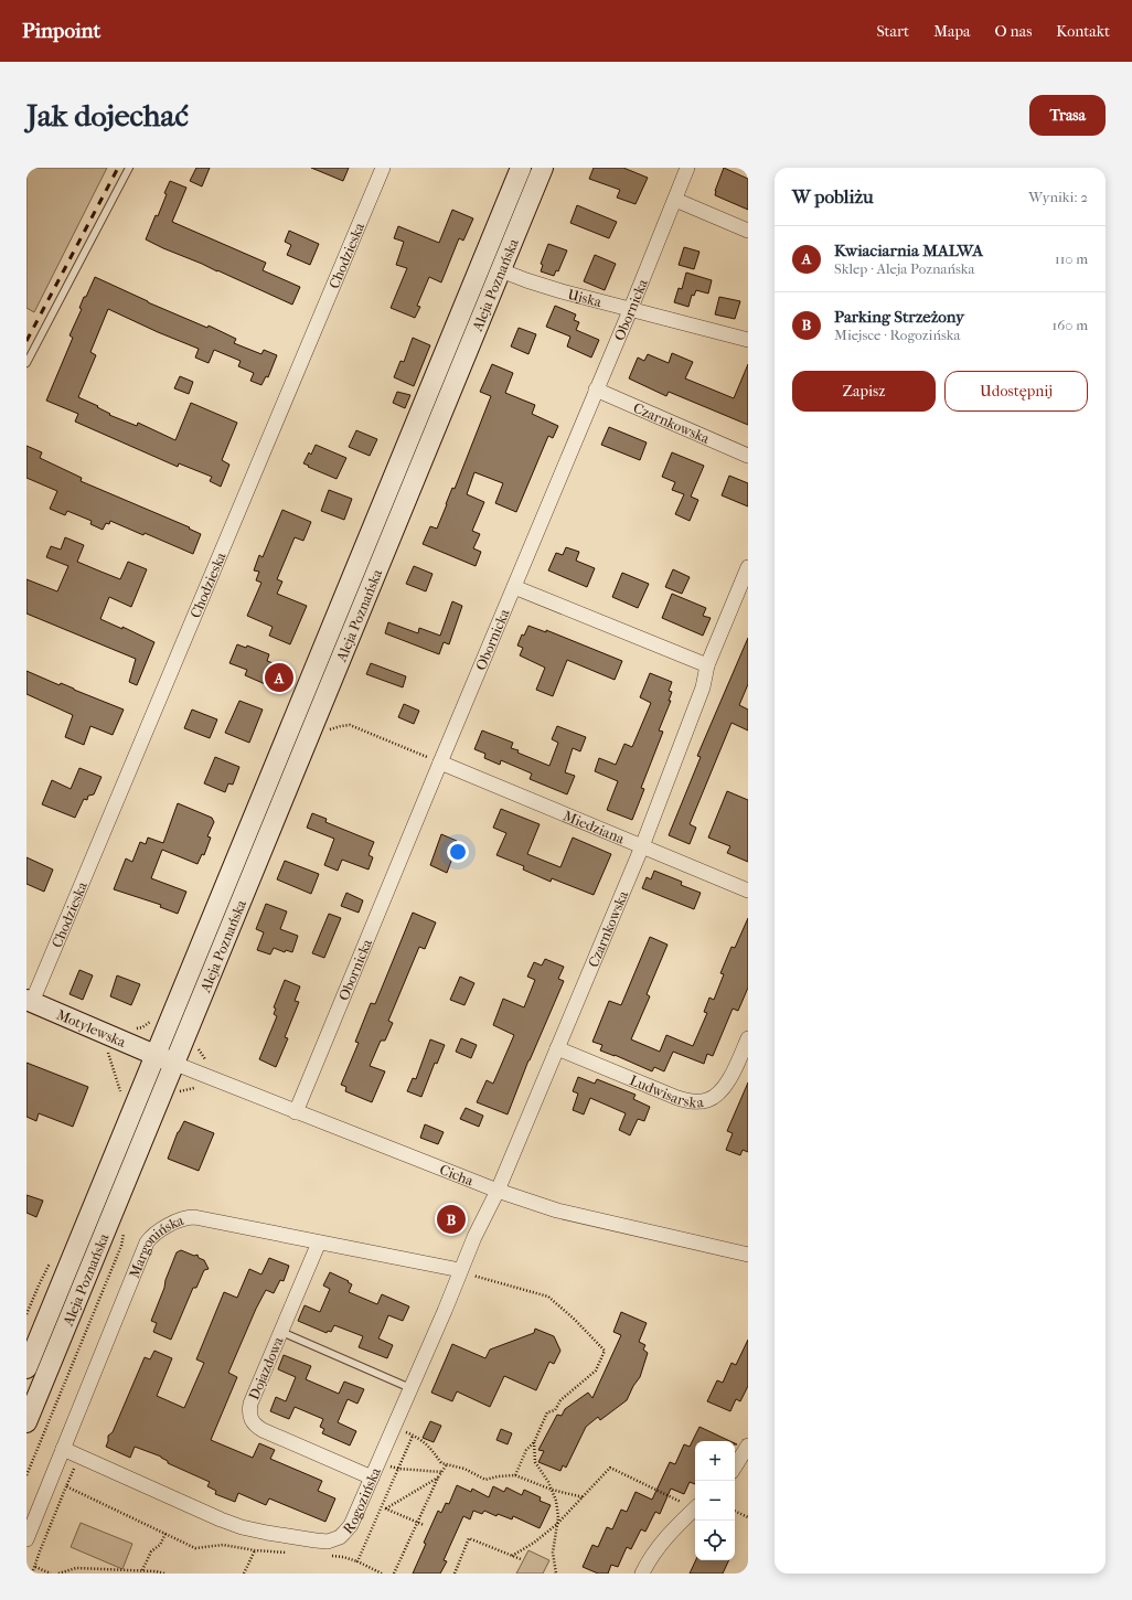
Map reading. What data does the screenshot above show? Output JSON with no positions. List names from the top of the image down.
{
  "streets": {
    "main road": ["Aleja Poznańska", "Motylewska"],
    "street": [
      "Chodzieska",
      "Ujska",
      "Obornicka",
      "Czarnkowska",
      "Miedziana",
      "Ludwisarska",
      "Cicha",
      "Margonińska",
      "Dojazdowa",
      "Rogozińska"
    ]
  },
  "crossings": [
    ["Chodzieska", "Motylewska"],
    ["Aleja Poznańska", "Ujska"],
    ["Aleja Poznańska", "Motylewska"],
    ["Aleja Poznańska", "Cicha"],
    ["Ujska", "Obornicka"],
    ["Obornicka", "Czarnkowska"],
    ["Obornicka", "Miedziana"],
    ["Obornicka", "Cicha"],
    ["Czarnkowska", "Miedziana"],
    ["Czarnkowska", "Ludwisarska"],
    ["Czarnkowska", "Cicha"],
    ["Czarnkowska", "Rogozińska"],
    ["Cicha", "Rogozińska"],
    ["Margonińska", "Dojazdowa"],
    ["Margonińska", "Rogozińska"],
    ["Dojazdowa", "Rogozińska"]
  ],
  "page": {
    "header": "Pinpoint",
    "nav": [
      "Start",
      "Mapa",
      "O nas",
      "Kontakt"
    ],
    "buttons": [
      "Trasa",
      ["Zapisz", "Udostępnij"]
    ],
    "title": "Jak dojechać",
    "heading": ["W pobliżu", "Wyniki: 2"],
    "list": [
      {
        "mark": "A",
        "name": "Kwiaciarnia MALWA",
        "note": "Sklep · Aleja Poznańska",
        "value": "110 m"
      },
      {
        "mark": "B",
        "name": "Parking Strzeżony",
        "note": "Miejsce · Rogozińska",
        "value": "160 m"
      }
    ],
    "pins": ["A", "B"],
    "map_buttons": ["+", "−"]
  }
}
